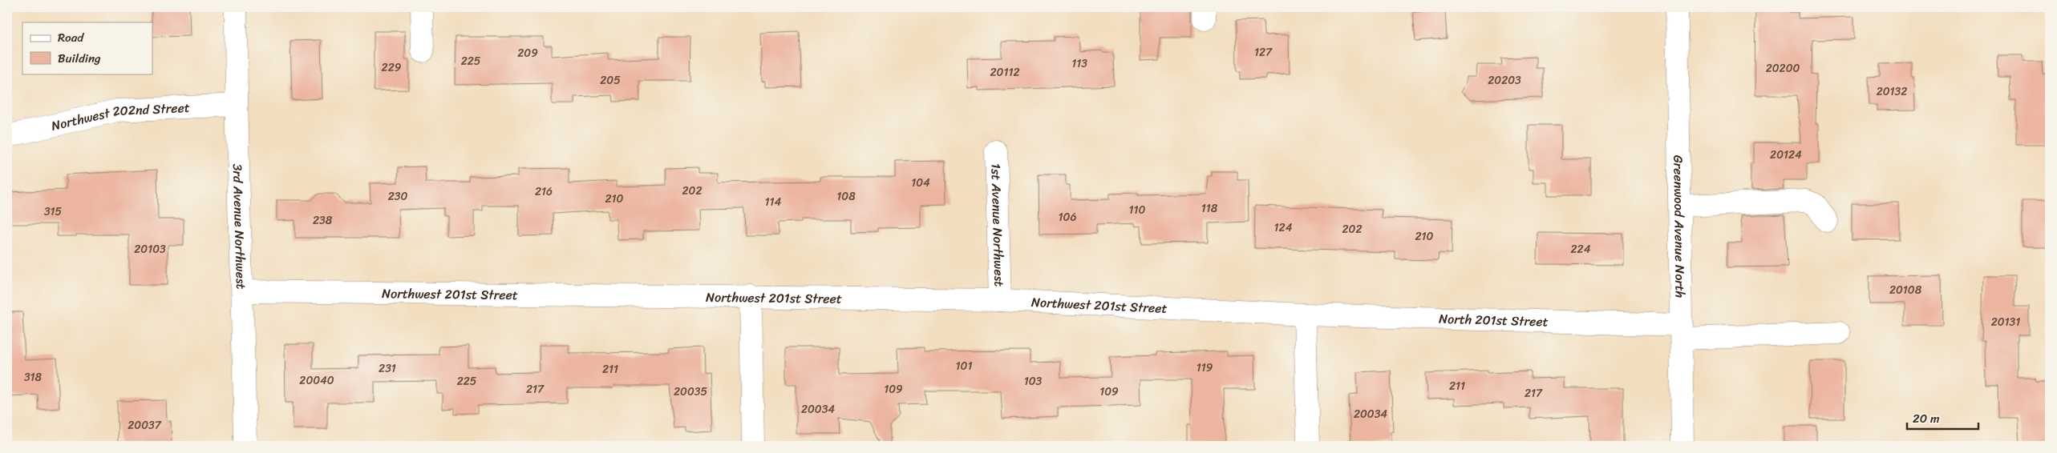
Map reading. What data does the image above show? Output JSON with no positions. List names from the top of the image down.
{
  "streets": {
    "street": [
      "Northwest 202nd Street",
      "1st Avenue Northwest",
      "3rd Avenue Northwest",
      "Greenwood Avenue North",
      "Northwest 201st Street",
      "North 201st Street"
    ]
  },
  "crossings": [
    ["Northwest 202nd Street", "3rd Avenue Northwest"],
    ["1st Avenue Northwest", "Northwest 201st Street"],
    ["3rd Avenue Northwest", "Northwest 201st Street"],
    ["Greenwood Avenue North", "North 201st Street"],
    ["Northwest 201st Street", "North 201st Street"]
  ],
  "house_numbers": [
    "127",
    "209",
    "225",
    "113",
    "229",
    "20200",
    "20112",
    "205",
    "20203",
    "20132",
    "20124",
    "104",
    "202",
    "216",
    "230",
    "108",
    "210",
    "114",
    "118",
    "110",
    "315",
    "106",
    "238",
    "124",
    "202",
    "210",
    "20103",
    "224",
    "20108",
    "20131",
    "101",
    "119",
    "231",
    "211",
    "318",
    "20040",
    "225",
    "103",
    "211",
    "217",
    "109",
    "20035",
    "109",
    "217",
    "20034",
    "20034",
    "20037"
  ],
  "legend": ["Road", "Building"],
  "scale_bar": "20 m"
}
